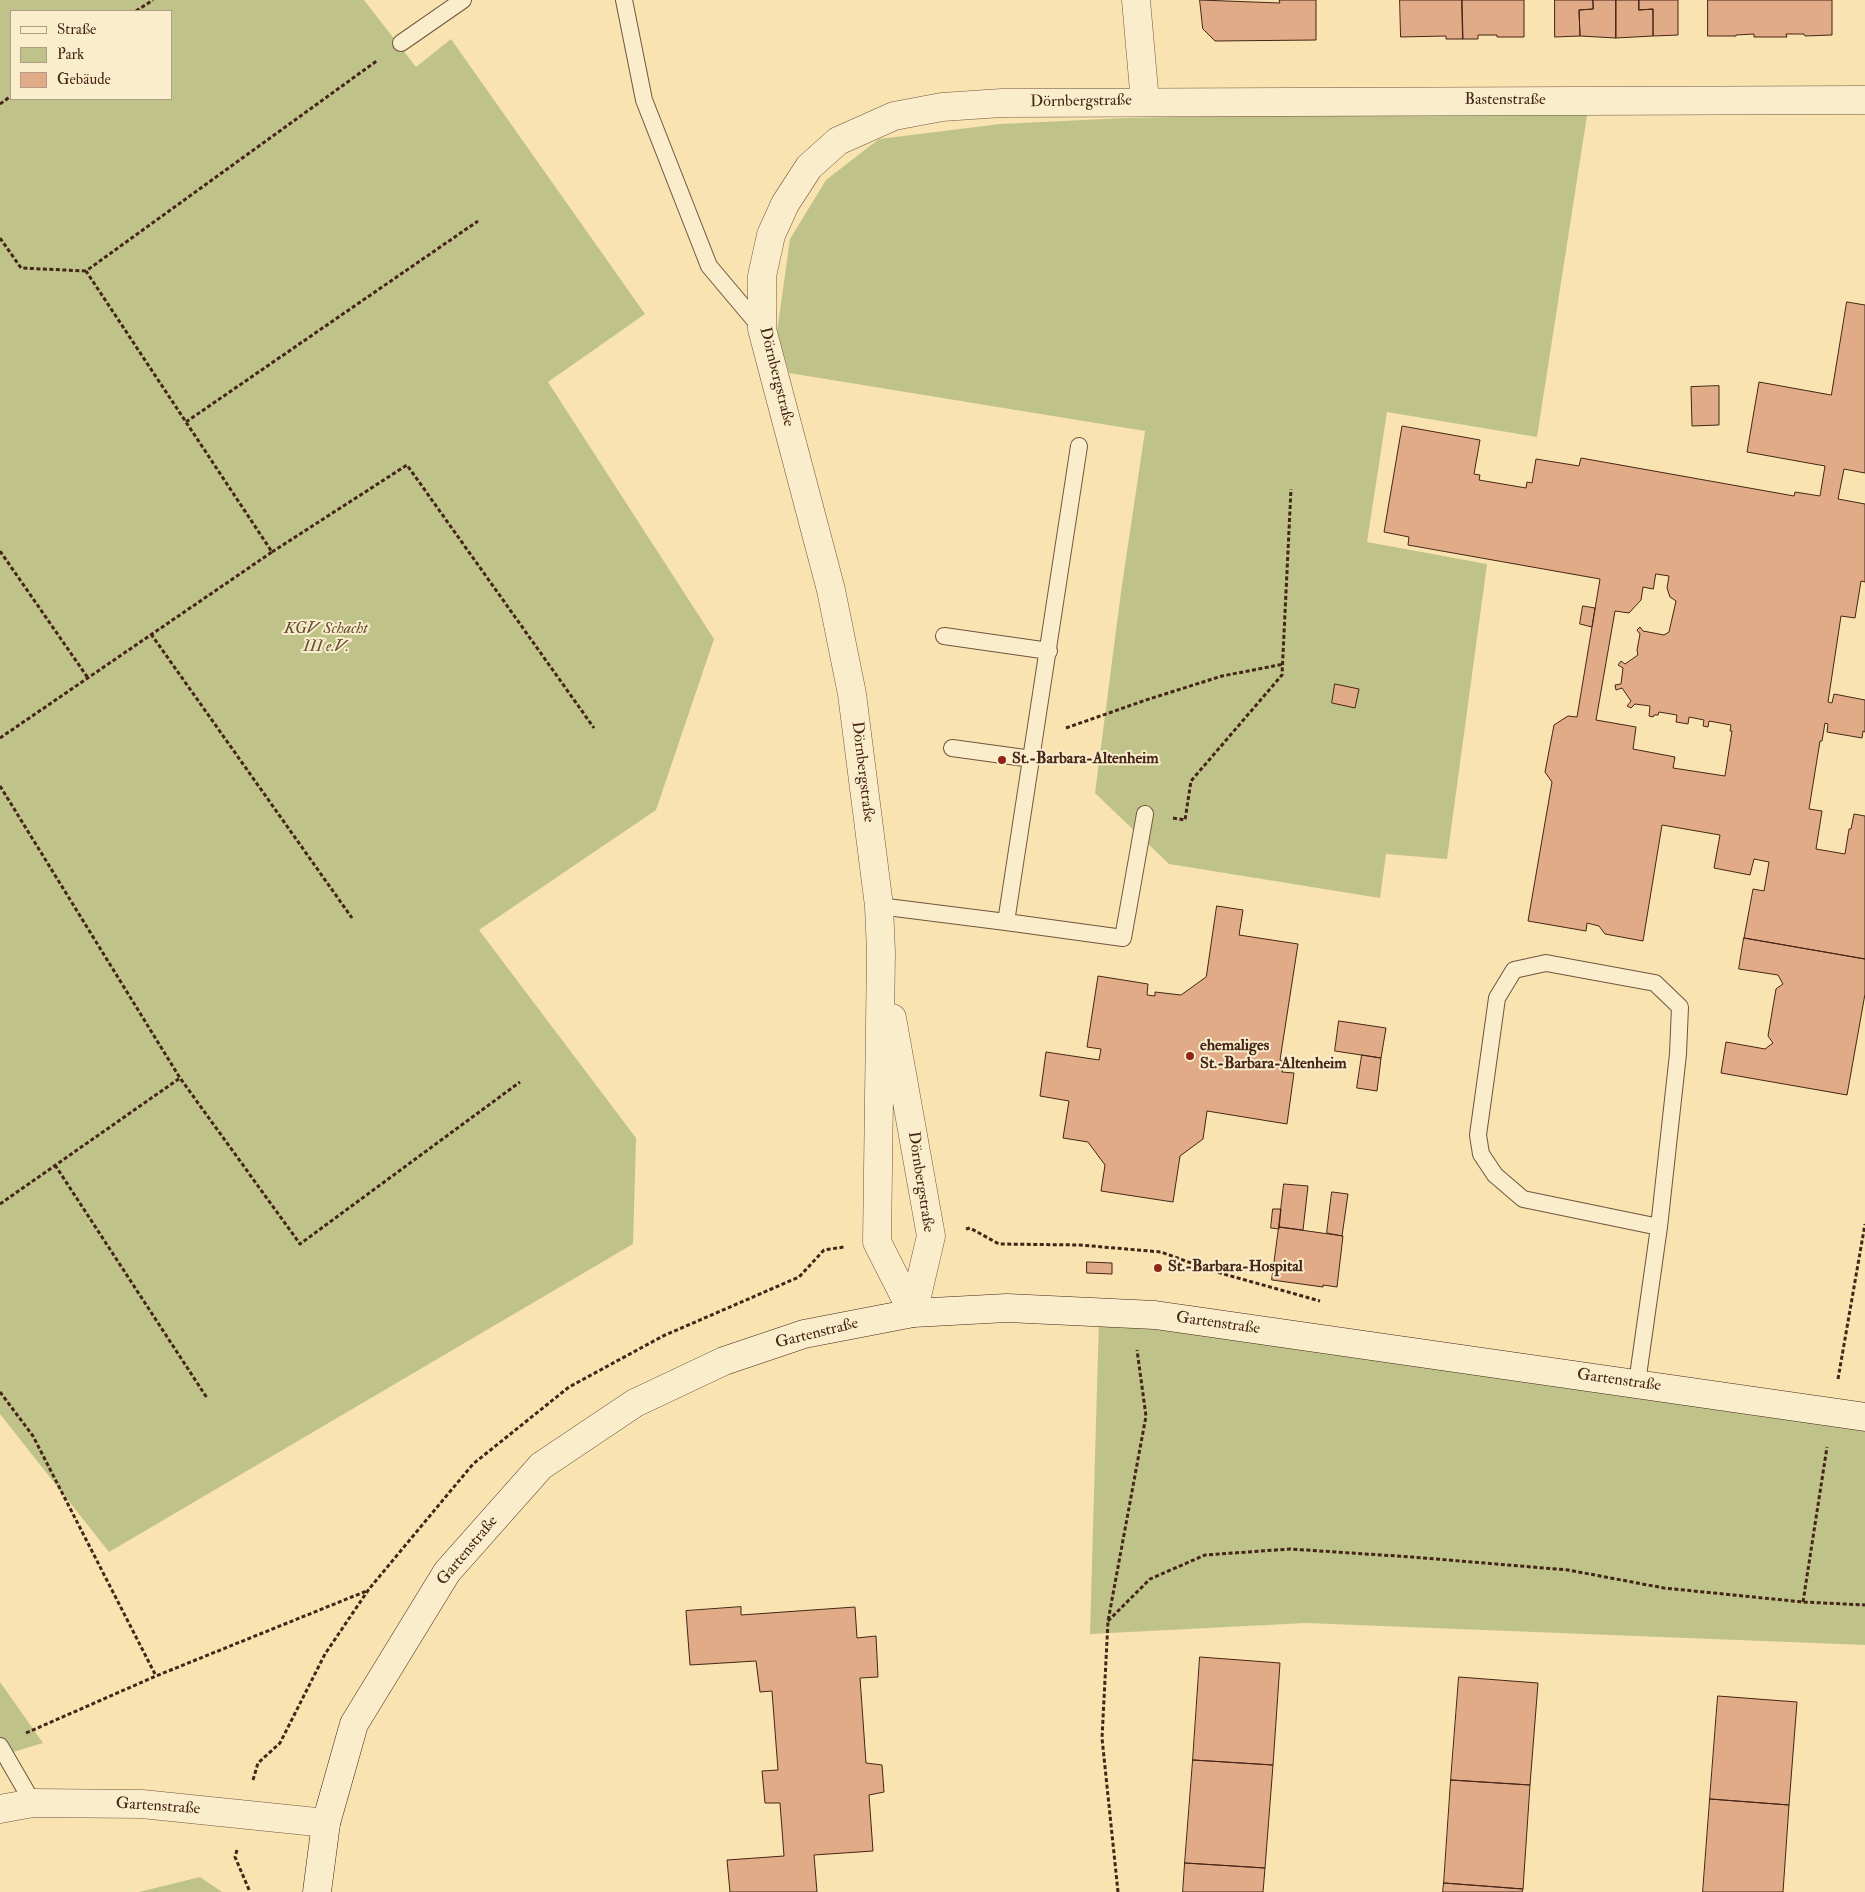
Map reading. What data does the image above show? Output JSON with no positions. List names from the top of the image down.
{
  "streets": {
    "street": ["Bastenstraße", "Dörnbergstraße", "Gartenstraße"]
  },
  "crossings": [
    ["Bastenstraße", "Dörnbergstraße"],
    ["Dörnbergstraße", "Gartenstraße"]
  ],
  "parks": ["KGV Schacht III e.V."],
  "places": ["St.-Barbara-Altenheim", "ehemaliges St.-Barbara-Altenheim", "St.-Barbara-Hospital"],
  "legend": ["Straße", "Park", "Gebäude"]
}
